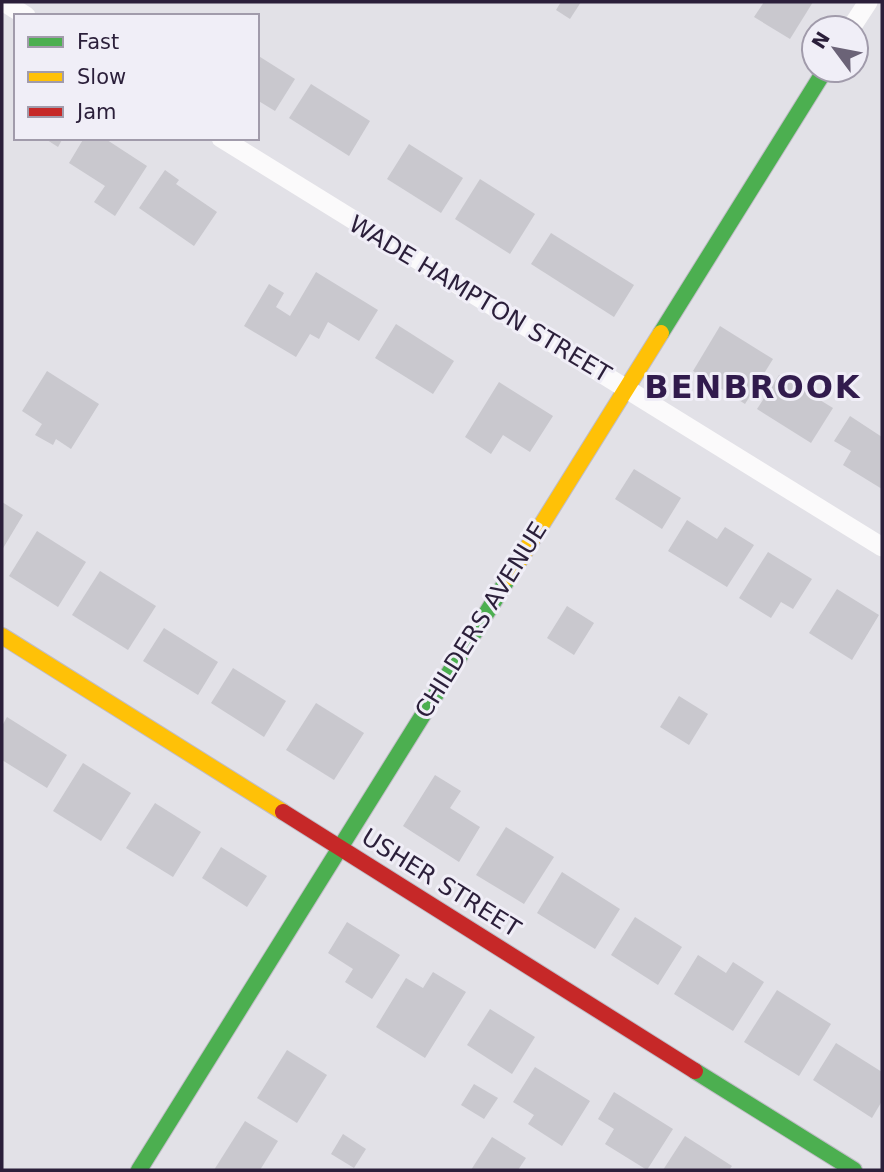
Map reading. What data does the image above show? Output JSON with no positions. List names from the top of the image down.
{
  "streets": {
    "street": ["WADE HAMPTON STREET", "CHILDERS AVENUE", "USHER STREET"]
  },
  "crossings": [
    ["WADE HAMPTON STREET", "CHILDERS AVENUE"],
    ["CHILDERS AVENUE", "USHER STREET"]
  ],
  "districts": ["BENBROOK"],
  "legend": ["Fast", "Slow", "Jam"],
  "north": "top left"
}
